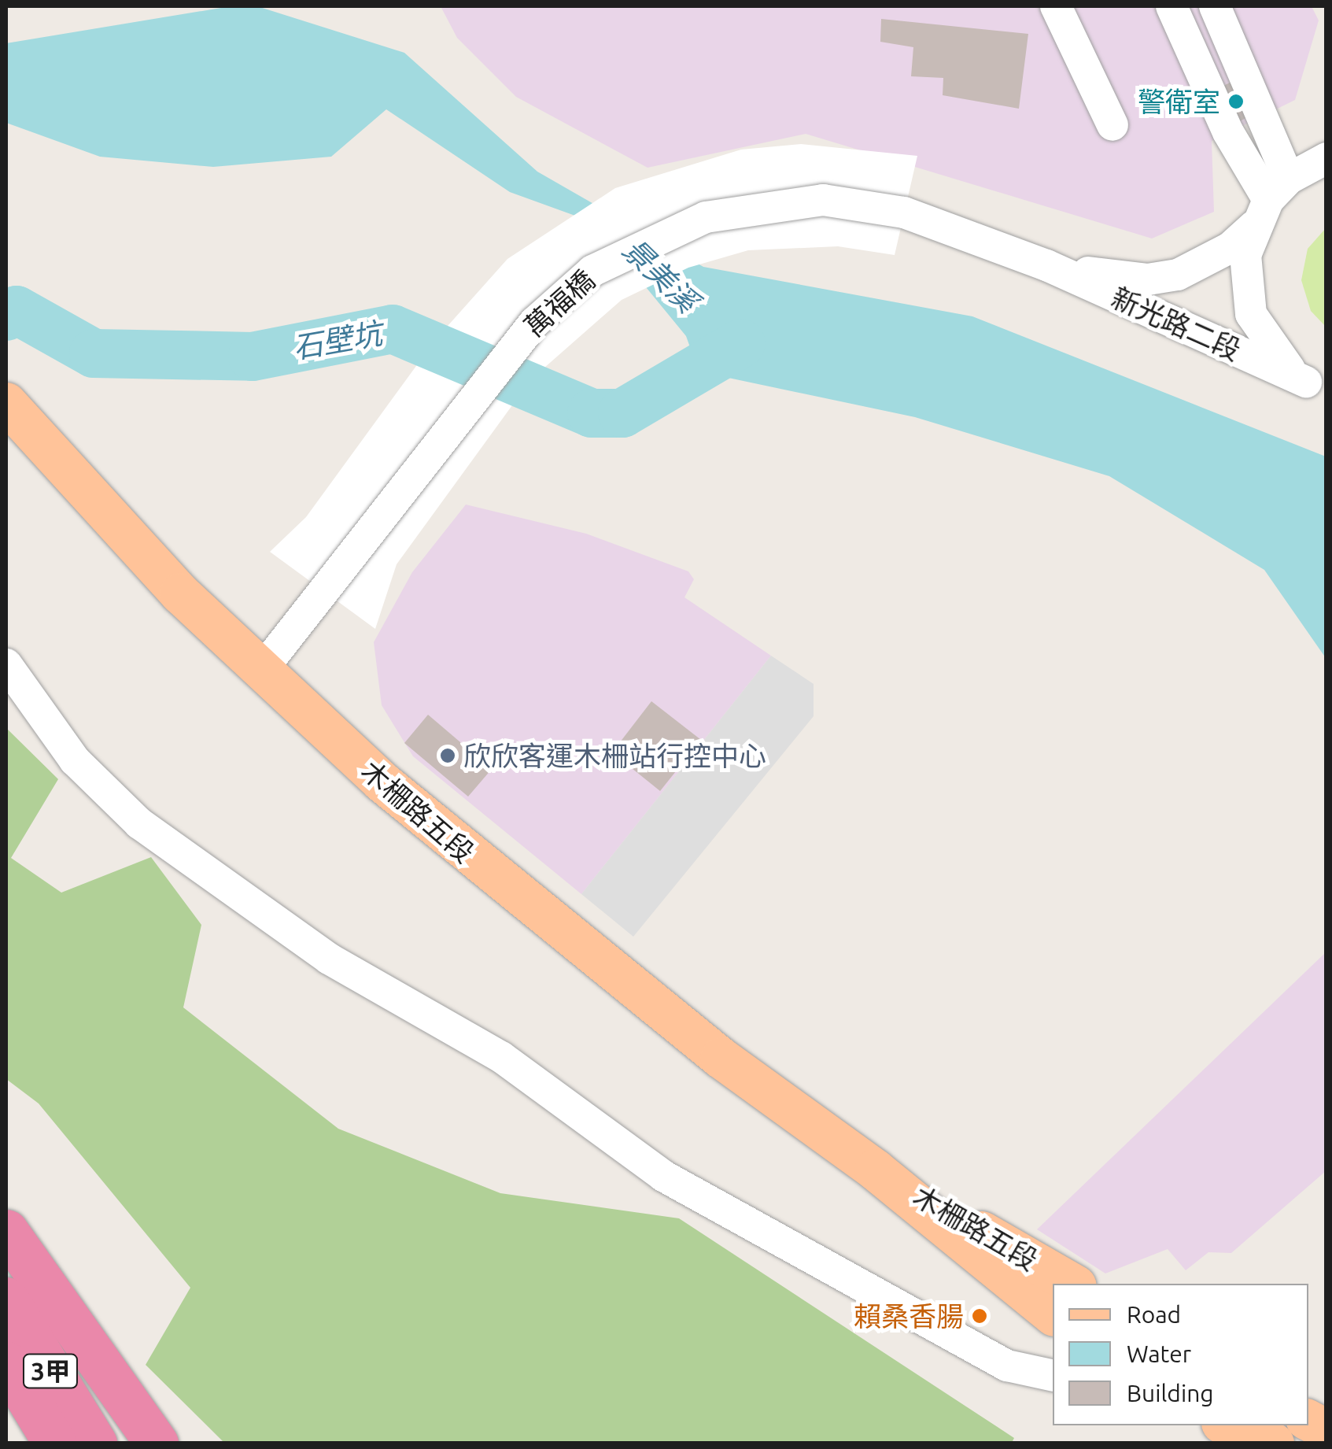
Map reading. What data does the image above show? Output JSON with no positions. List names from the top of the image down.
{
  "streets": {
    "highway": ["3甲"],
    "main road": ["木柵路五段"],
    "street": ["萬福橋", "新光路二段"]
  },
  "crossings": [
    ["萬福橋", "新光路二段"],
    ["萬福橋", "木柵路五段"]
  ],
  "water": ["景美溪", "石壁坑"],
  "places": ["警衛室", "欣欣客運木柵站行控中心", "賴桑香腸"],
  "legend": ["Road", "Water", "Building"]
}
